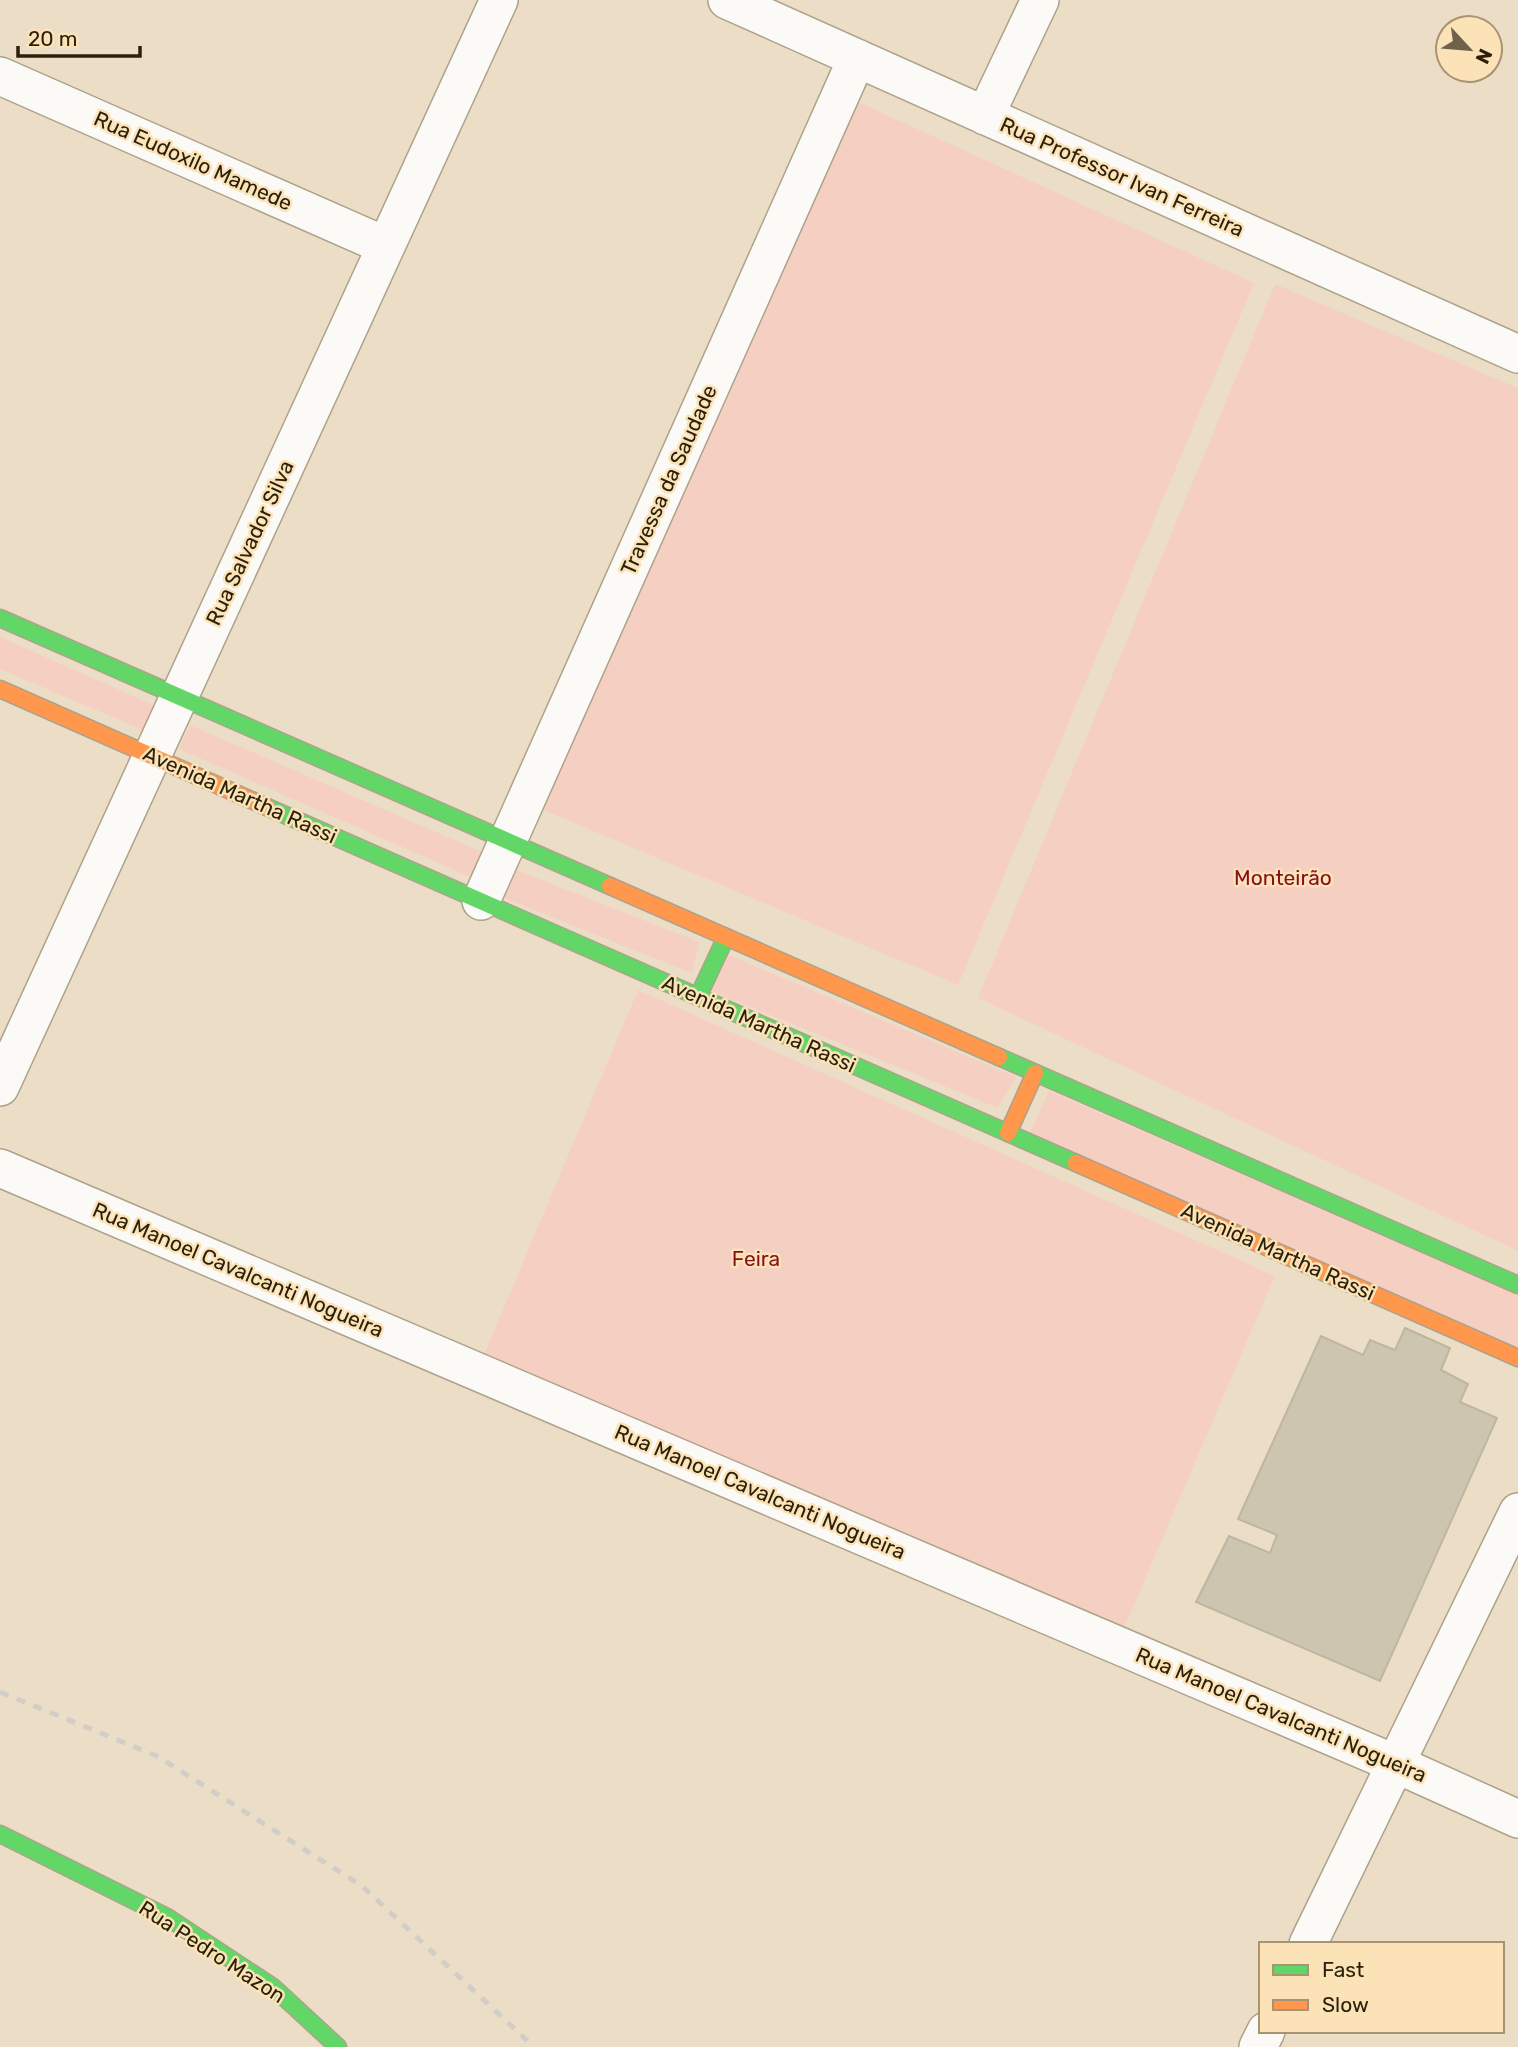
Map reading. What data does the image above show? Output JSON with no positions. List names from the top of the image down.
{
  "streets": {
    "street": [
      "Rua Eudoxilo Mamede",
      "Rua Professor Ivan Ferreira",
      "Travessa da Saudade",
      "Rua Salvador Silva",
      "Avenida Martha Rassi",
      "Rua Manoel Cavalcanti Nogueira",
      "Rua Pedro Mazon"
    ]
  },
  "crossings": [
    ["Rua Eudoxilo Mamede", "Rua Salvador Silva"],
    ["Rua Professor Ivan Ferreira", "Travessa da Saudade"],
    ["Travessa da Saudade", "Avenida Martha Rassi"],
    ["Rua Salvador Silva", "Avenida Martha Rassi"]
  ],
  "parks": ["Monteirão", "Feira"],
  "legend": ["Fast", "Slow"],
  "scale_bar": "20 m",
  "north": "bottom right"
}
